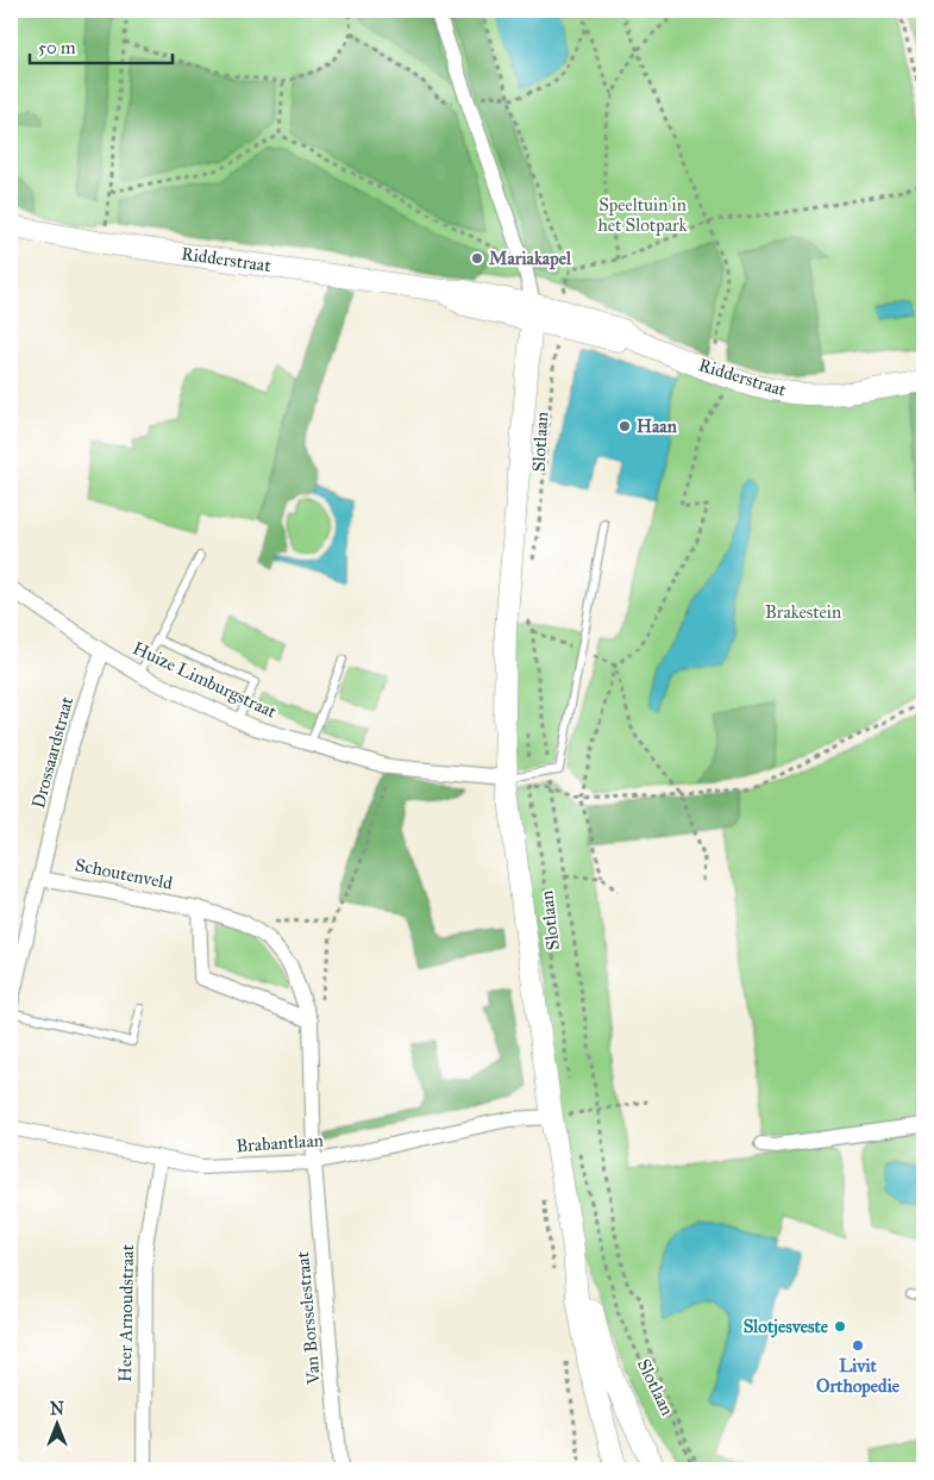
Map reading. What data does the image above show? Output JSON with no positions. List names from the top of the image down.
{
  "streets": {
    "street": [
      "Ridderstraat",
      "Slotlaan",
      "Huize Limburgstraat",
      "Drossaardstraat",
      "Schoutenveld",
      "Brabantlaan",
      "Heer Arnoudstraat",
      "Van Borsselestraat"
    ]
  },
  "crossings": [
    ["Ridderstraat", "Slotlaan"],
    ["Slotlaan", "Huize Limburgstraat"],
    ["Slotlaan", "Brabantlaan"],
    ["Huize Limburgstraat", "Drossaardstraat"],
    ["Drossaardstraat", "Schoutenveld"],
    ["Schoutenveld", "Brabantlaan"],
    ["Schoutenveld", "Van Borsselestraat"],
    ["Brabantlaan", "Heer Arnoudstraat"],
    ["Brabantlaan", "Van Borsselestraat"]
  ],
  "parks": ["Speeltuin in het Slotpark", "Brakestein"],
  "places": [
    "Mariakapel",
    "Haan",
    "Slotjesveste",
    "Livit Orthopedie"
  ],
  "scale_bar": "50 m",
  "north": "top"
}
